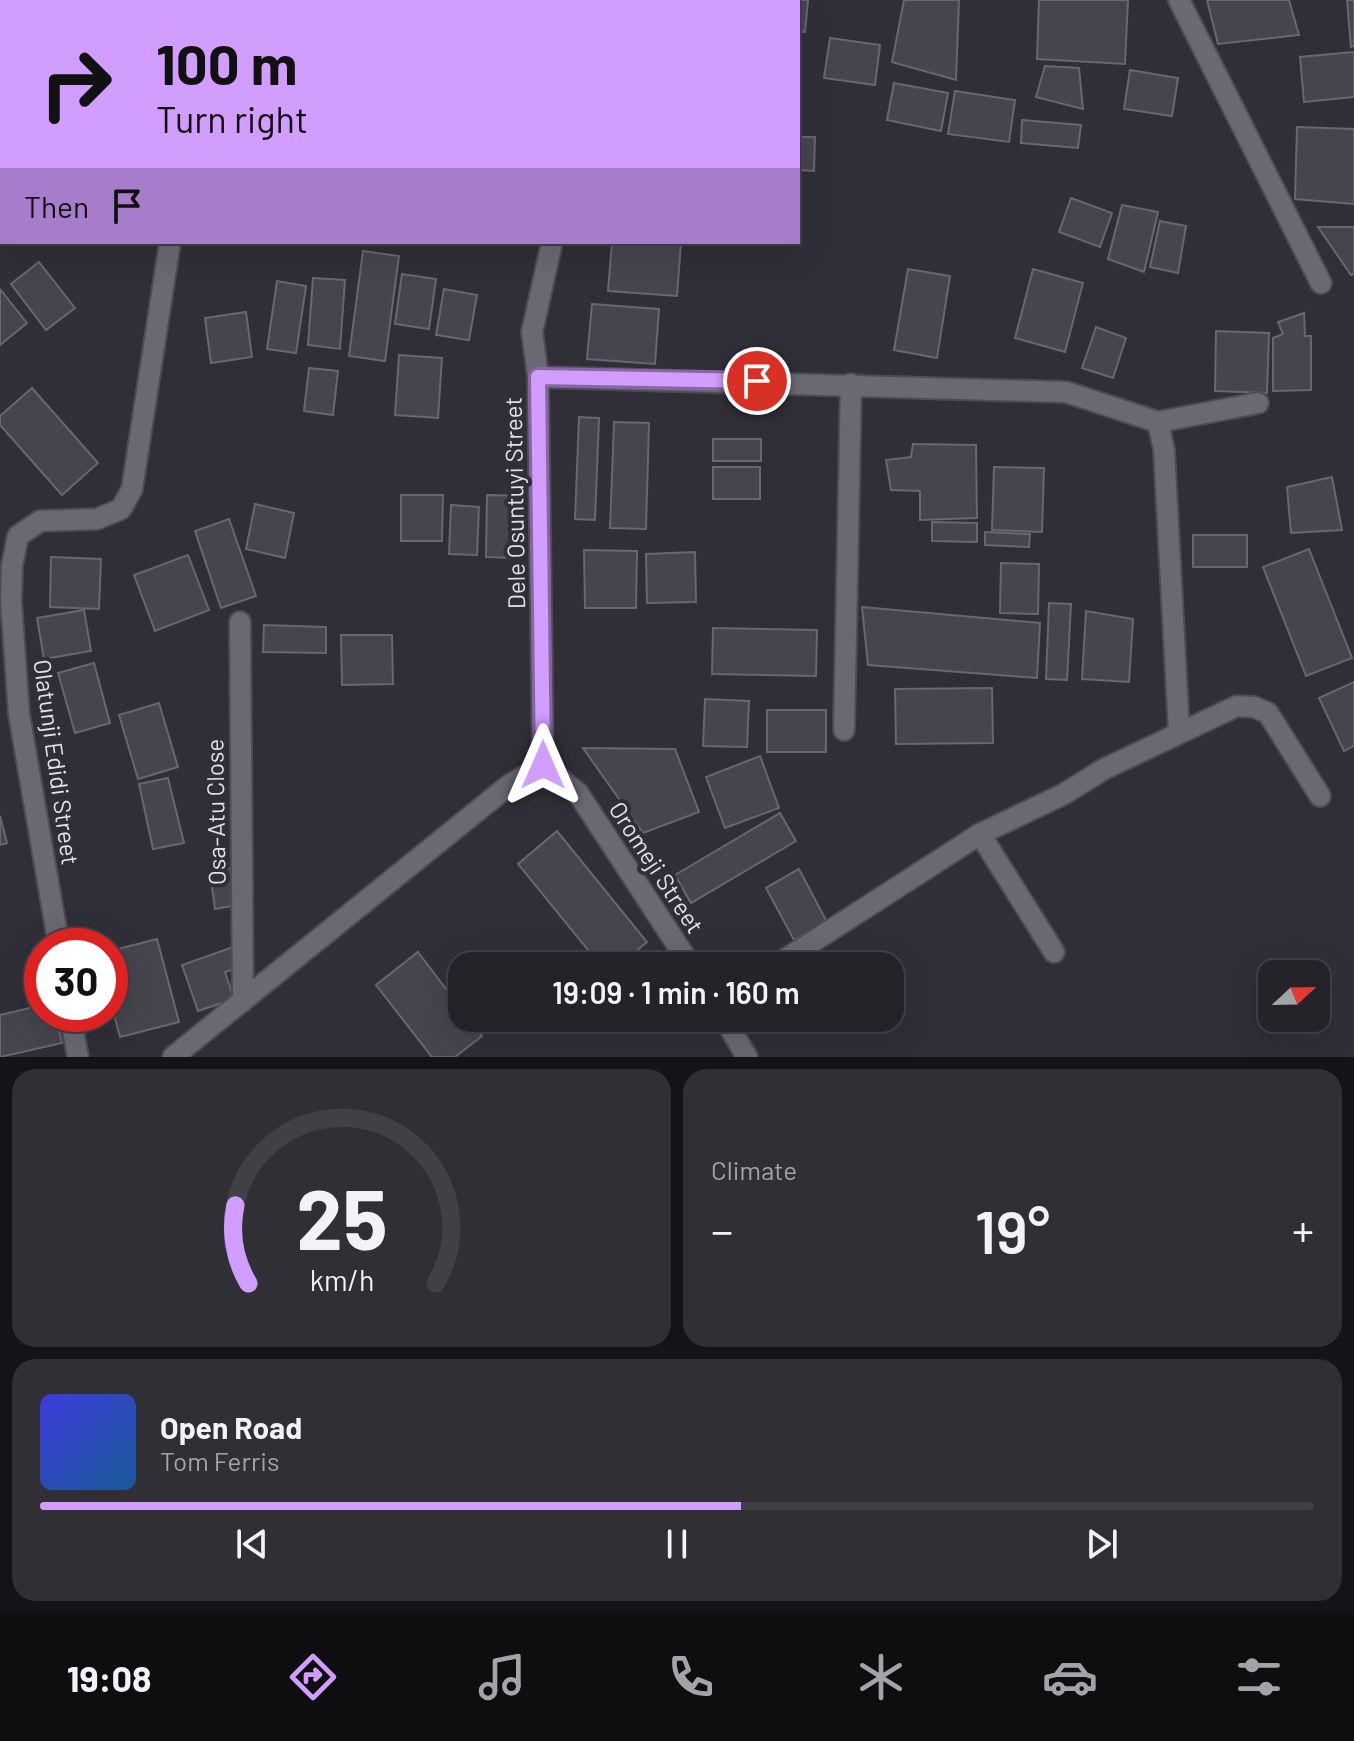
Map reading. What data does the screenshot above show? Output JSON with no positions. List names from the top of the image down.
{
  "streets": {
    "street": [
      "Dele Osuntuyi Street",
      "Olatunji Edidi Street",
      "Osa-Atu Close",
      "Oromeji Street"
    ]
  },
  "crossings": [
    ["Dele Osuntuyi Street", "Oromeji Street"]
  ],
  "north": "right",
  "page": {
    "turn": ["100 m", "Turn right"],
    "then": "Then",
    "limit": "30",
    "trip": "19:09 · 1 min · 160 m",
    "tile": "Climate",
    "heat": ["−", "19°", "+"],
    "song": ["Open Road", "Tom Ferris"],
    "tabs": "19:08",
    "gauge": ["25", "km/h"]
  }
}
